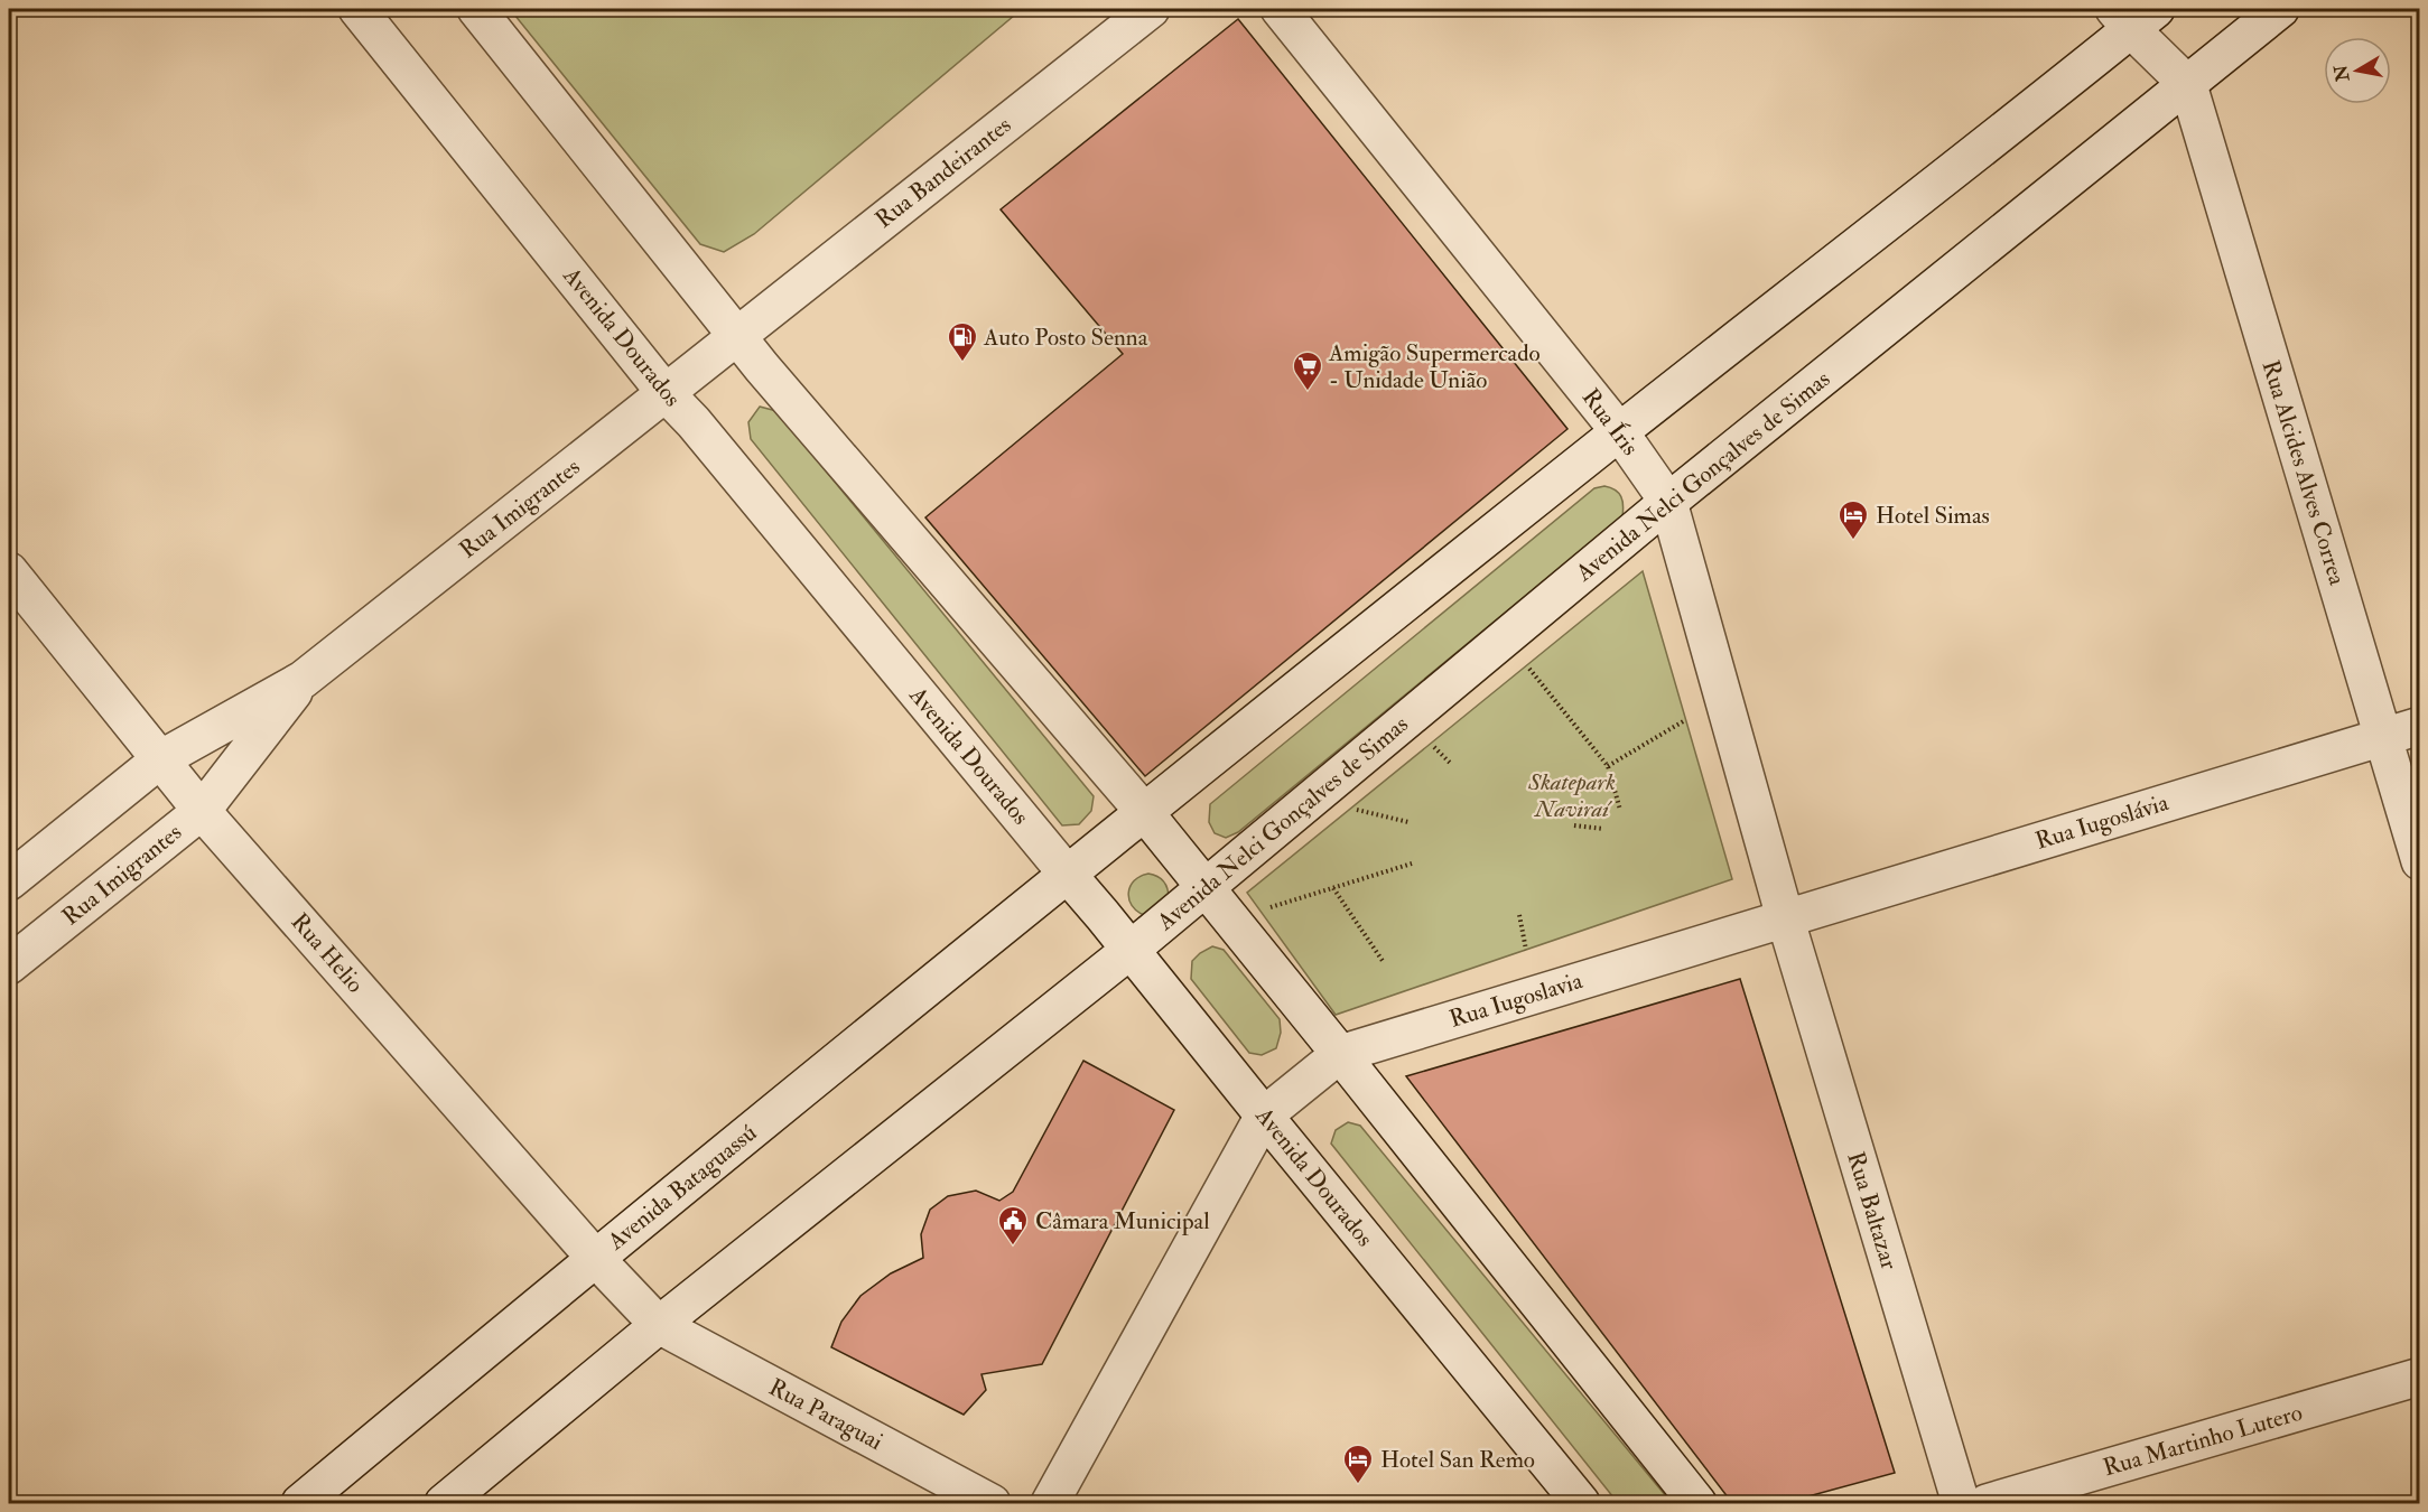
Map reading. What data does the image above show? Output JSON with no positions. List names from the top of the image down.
{
  "streets": {
    "street": [
      "Rua Bandeirantes",
      "Avenida Dourados",
      "Rua Íris",
      "Rua Alcides Alves Correa",
      "Avenida Nelci Gonçalves de Simas",
      "Rua Imigrantes",
      "Rua Iugoslávia",
      "Rua Helio",
      "Rua Iugoslavia",
      "Avenida Bataguassú",
      "Rua Baltazar",
      "Rua Paraguai",
      "Rua Martinho Lutero"
    ]
  },
  "crossings": [
    ["Rua Bandeirantes", "Rua Imigrantes"],
    ["Avenida Dourados", "Avenida Nelci Gonçalves de Simas"],
    ["Avenida Dourados", "Rua Imigrantes"],
    ["Avenida Dourados", "Rua Iugoslavia"],
    ["Avenida Dourados", "Avenida Bataguassú"],
    ["Rua Íris", "Avenida Nelci Gonçalves de Simas"],
    ["Rua Íris", "Rua Iugoslávia"],
    ["Rua Íris", "Rua Iugoslavia"],
    ["Rua Íris", "Rua Baltazar"],
    ["Rua Alcides Alves Correa", "Avenida Nelci Gonçalves de Simas"],
    ["Rua Alcides Alves Correa", "Rua Iugoslávia"],
    ["Rua Imigrantes", "Rua Helio"],
    ["Rua Iugoslávia", "Rua Iugoslavia"],
    ["Rua Iugoslávia", "Rua Baltazar"],
    ["Rua Helio", "Avenida Bataguassú"],
    ["Rua Helio", "Rua Paraguai"],
    ["Rua Iugoslavia", "Rua Baltazar"]
  ],
  "parks": ["Skatepark Naviraí"],
  "places": {
    "fuel station": ["Auto Posto Senna"],
    "supermarket": ["Amigão Supermercado - Unidade União"],
    "hotel": ["Hotel Simas", "Hotel San Remo"],
    "public building": ["Câmara Municipal"]
  },
  "north": "left"
}
